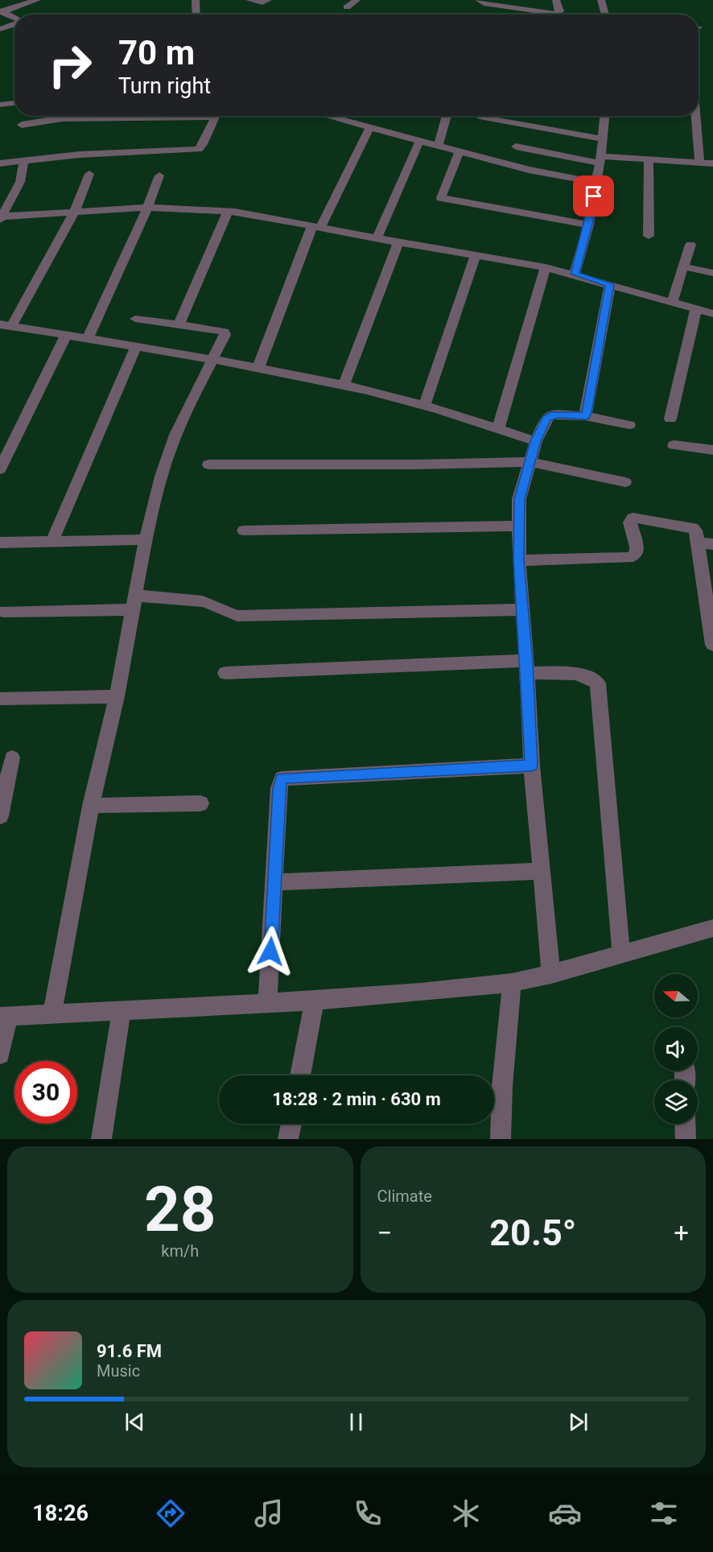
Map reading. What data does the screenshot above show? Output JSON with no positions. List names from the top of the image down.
{
  "north": "left",
  "page": {
    "turn": ["70 m", "Turn right"],
    "limit": "30",
    "trip": "18:28 · 2 min · 630 m",
    "tile": [
      ["28", "km/h"],
      "Climate"
    ],
    "heat": ["−", "20.5°", "+"],
    "song": ["91.6 FM", "Music"],
    "tabs": "18:26"
  }
}
